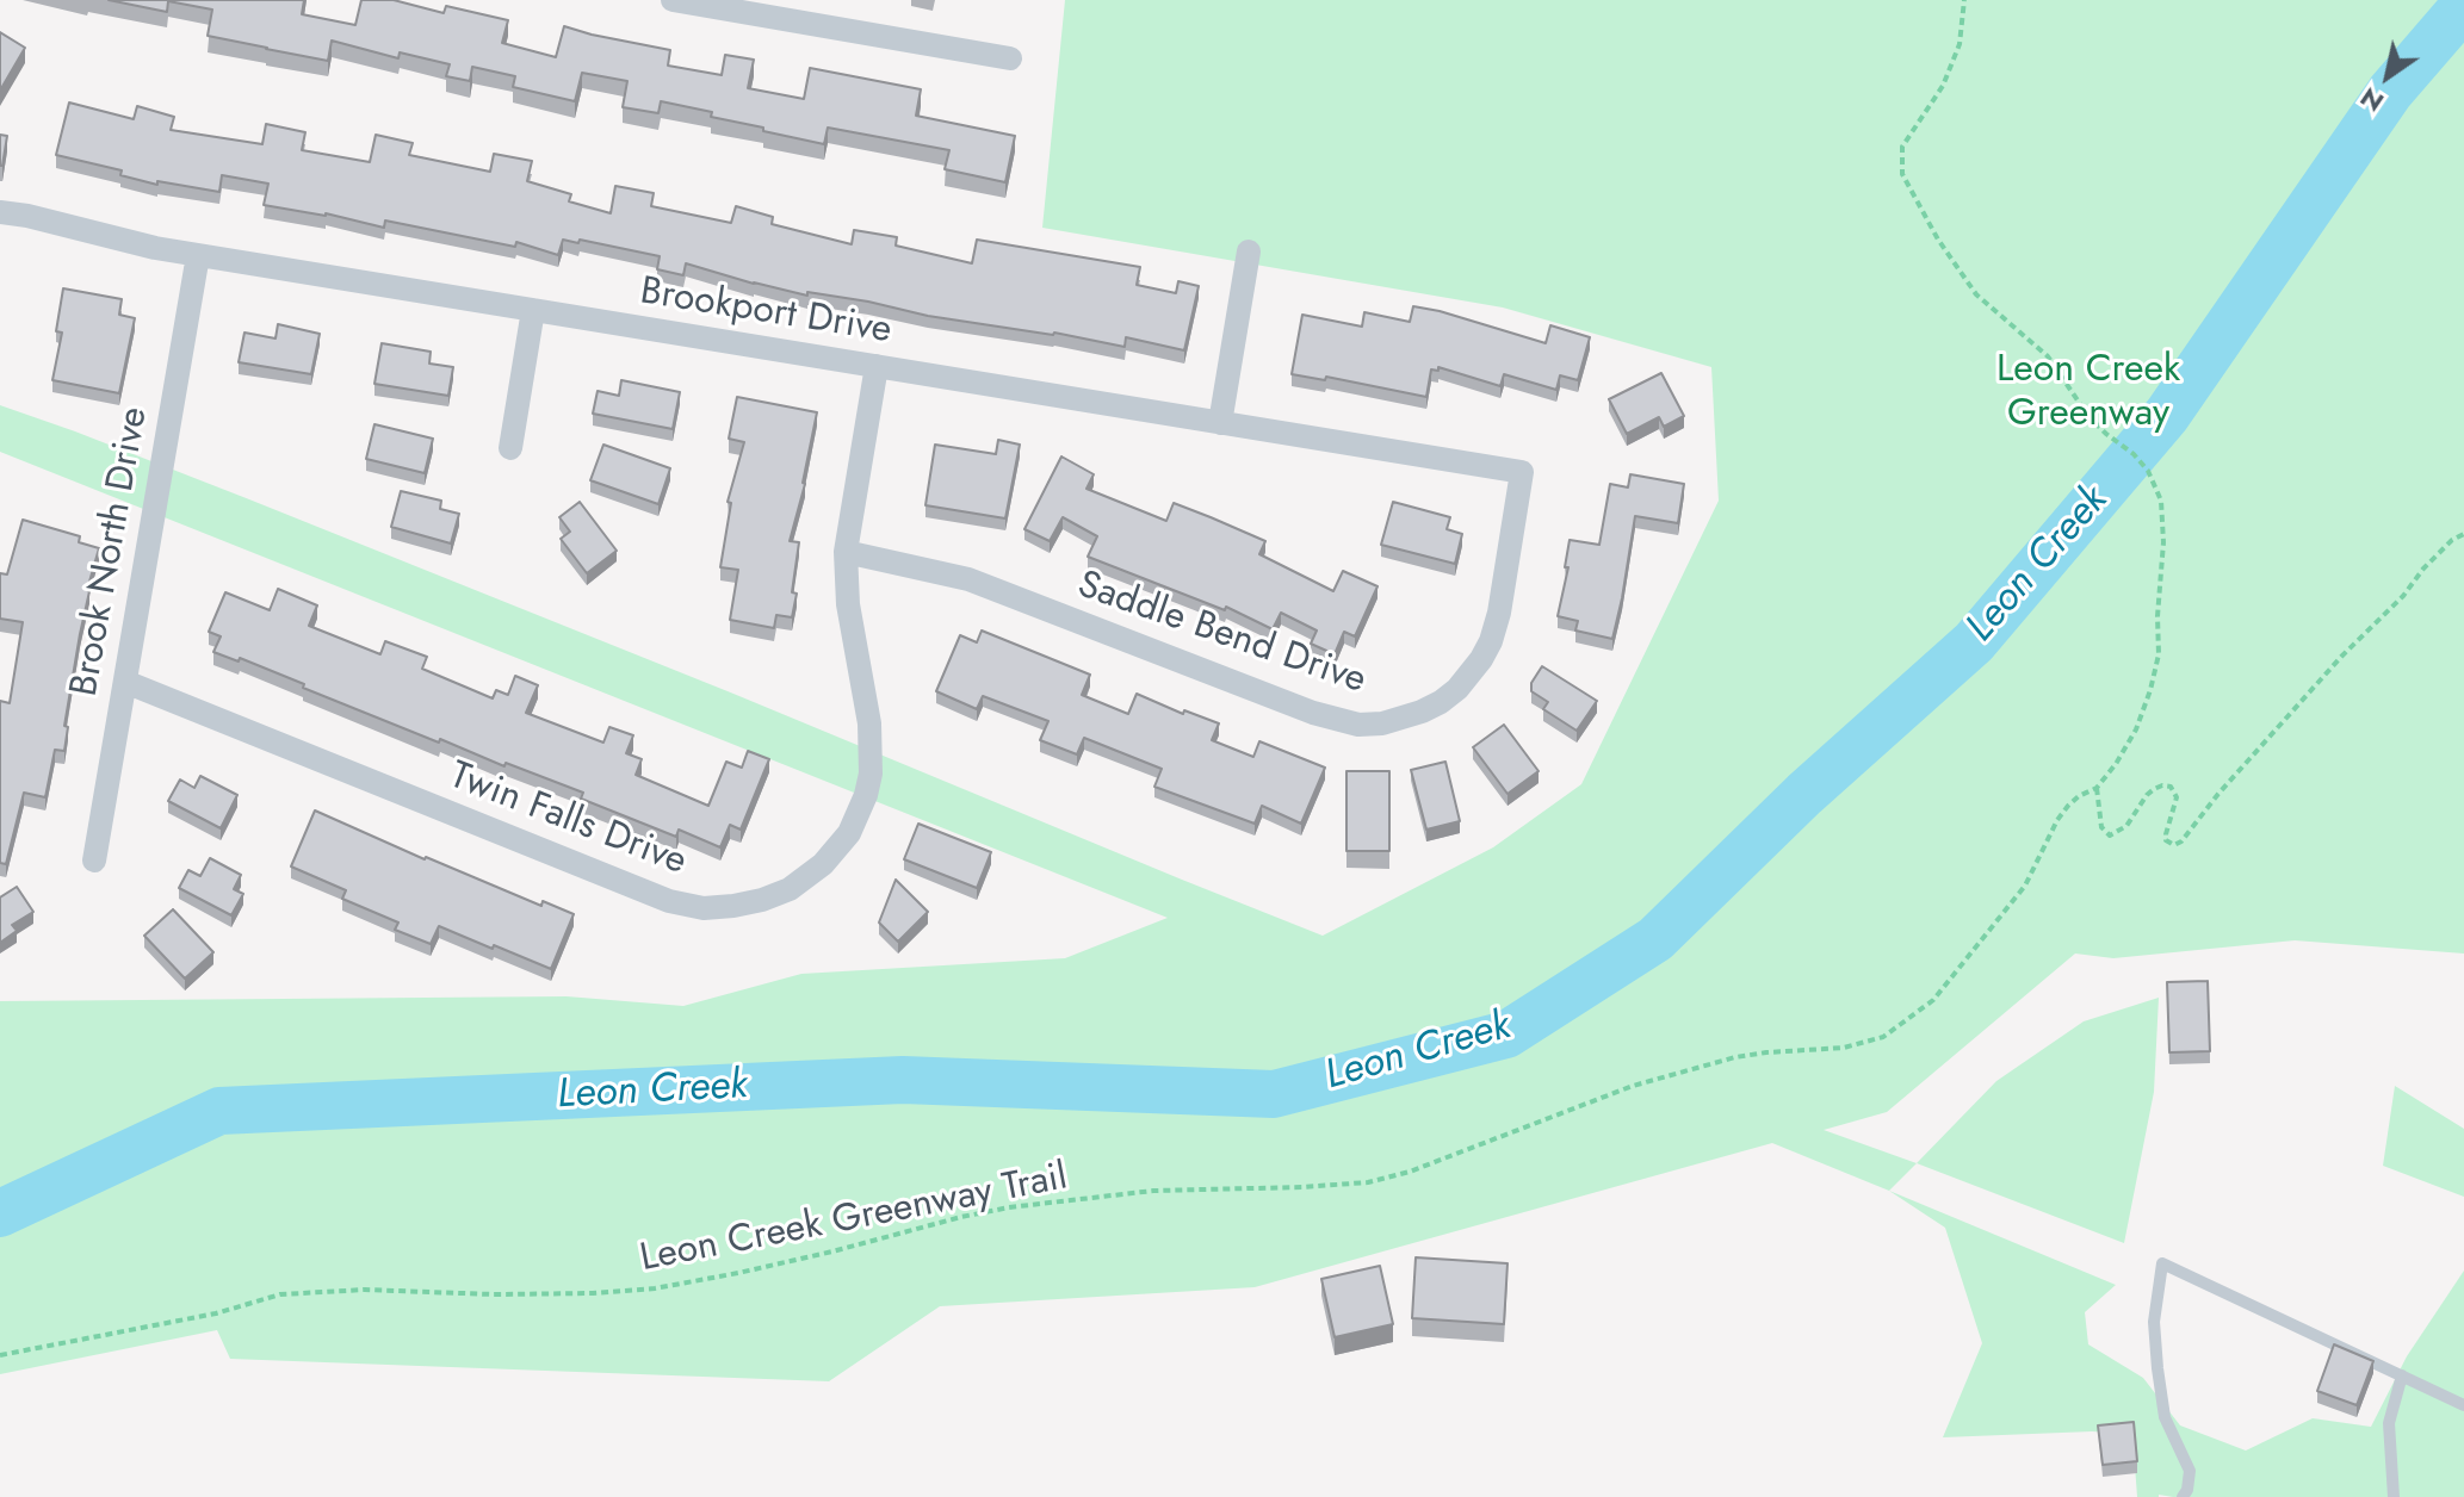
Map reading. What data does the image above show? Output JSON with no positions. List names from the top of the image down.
{
  "streets": {
    "street": [
      "Brookport Drive",
      "Brook North Drive",
      "Saddle Bend Drive",
      "Twin Falls Drive"
    ],
    "path": ["Leon Creek Greenway Trail"]
  },
  "crossings": [
    ["Brookport Drive", "Brook North Drive"],
    ["Brookport Drive", "Saddle Bend Drive"],
    ["Brookport Drive", "Twin Falls Drive"],
    ["Brook North Drive", "Twin Falls Drive"],
    ["Saddle Bend Drive", "Twin Falls Drive"]
  ],
  "water": ["Leon Creek"],
  "parks": ["Leon Creek Greenway"],
  "north": "bottom left"
}
